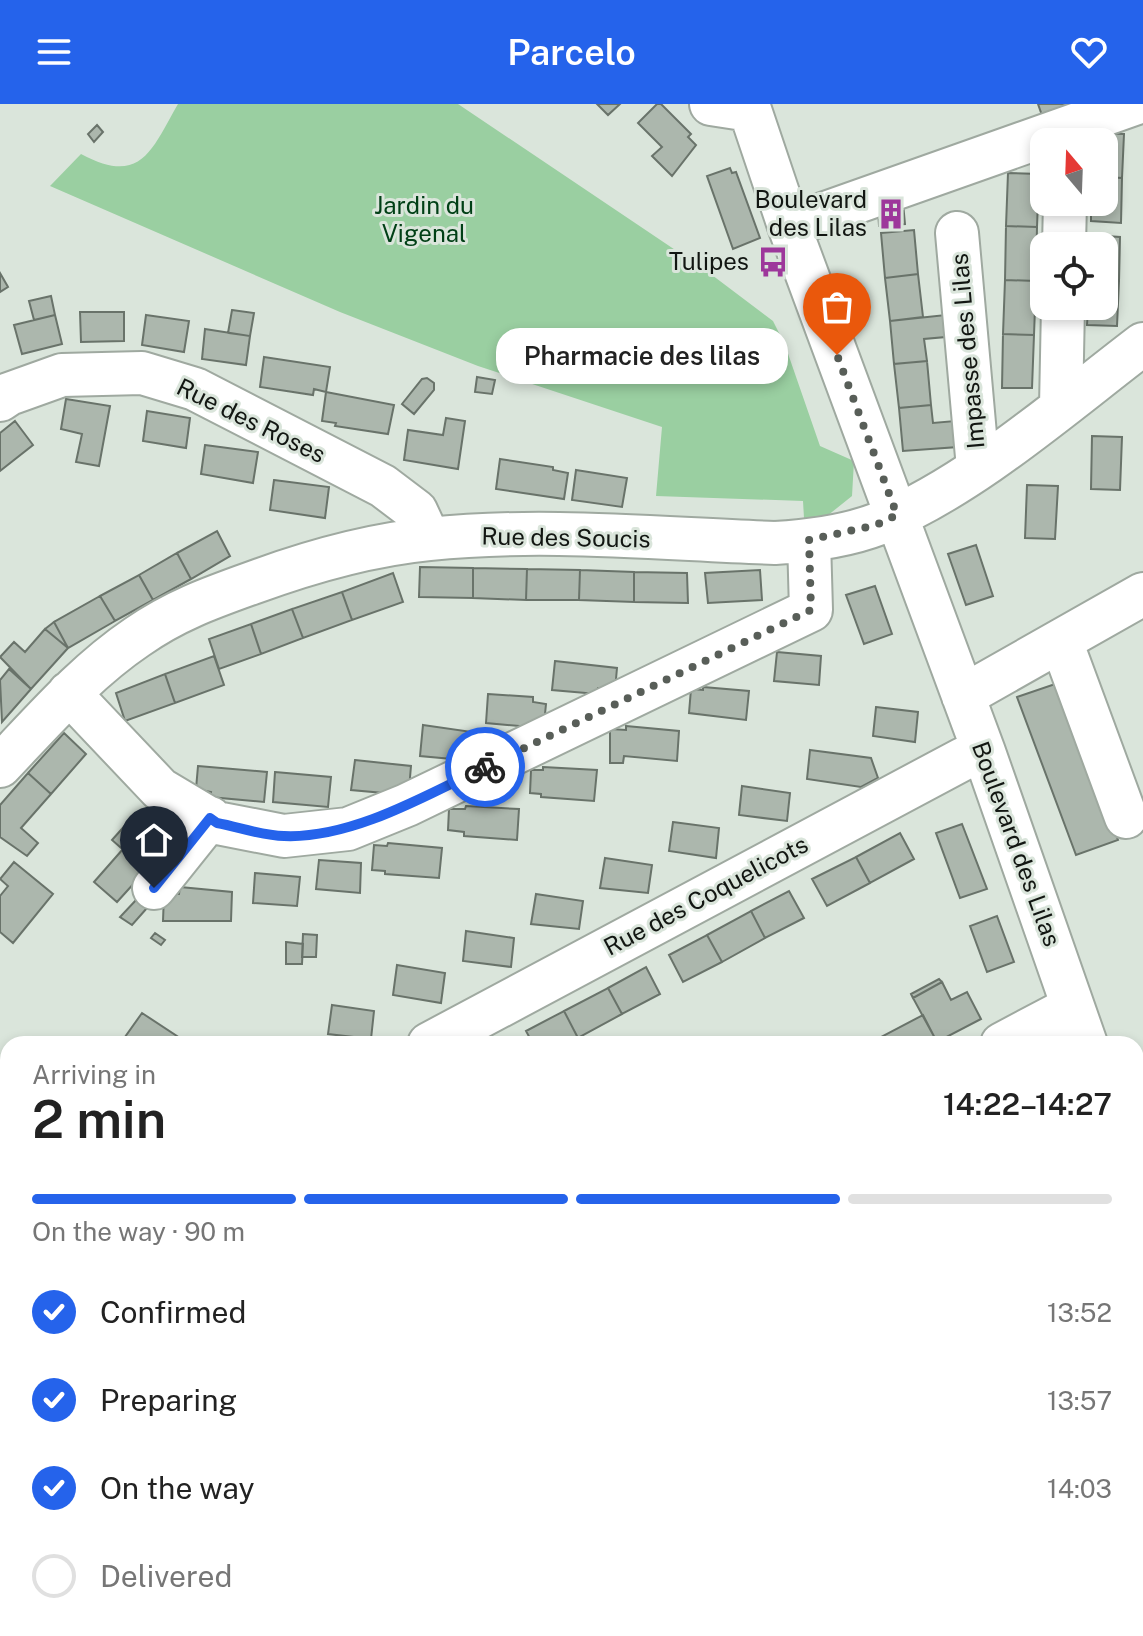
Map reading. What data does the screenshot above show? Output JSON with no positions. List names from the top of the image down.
{
  "streets": {
    "street": [
      "Impasse des Lilas",
      "Rue des Roses",
      "Rue des Soucis",
      "Boulevard des Lilas",
      "Rue des Coquelicots"
    ]
  },
  "crossings": [
    ["Impasse des Lilas", "Rue des Soucis"],
    ["Rue des Roses", "Rue des Soucis"],
    ["Rue des Soucis", "Boulevard des Lilas"],
    ["Boulevard des Lilas", "Rue des Coquelicots"]
  ],
  "parks": ["Jardin du Vigenal"],
  "places": {
    "building": ["Boulevard des Lilas"],
    "bus stop": ["Tulipes"],
    "other": ["Pharmacie des lilas"]
  },
  "north": "top",
  "page": {
    "header": "Parcelo",
    "bubble": "Pharmacie des lilas",
    "heading": ["2 min", "Arriving in", "14:22–14:27"],
    "bar": "On the way · 90 m",
    "list": [
      ["Confirmed", "13:52"],
      ["Preparing", "13:57"],
      ["On the way", "14:03"],
      "Delivered"
    ]
  }
}
